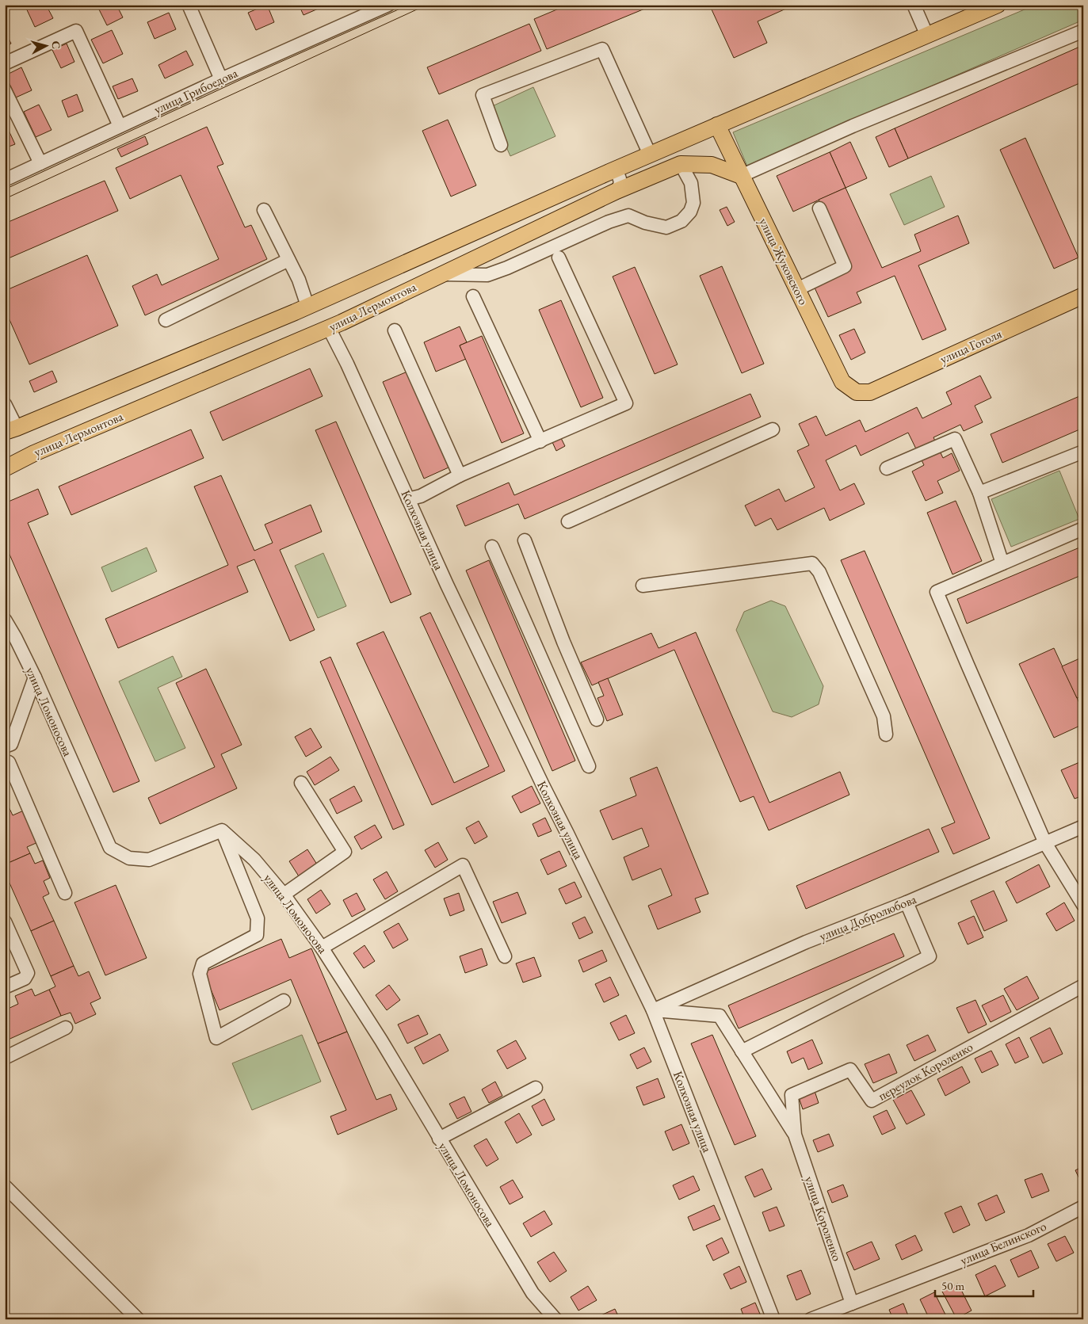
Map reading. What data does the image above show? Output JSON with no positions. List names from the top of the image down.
{
  "streets": {
    "main road": ["улица Жуковского", "улица Лермонтова", "улица Гоголя"],
    "street": [
      "улица Грибоедова",
      "Колхозная улица",
      "улица Ломоносова",
      "улица Добролюбова",
      "переулок Короленко",
      "улица Короленко",
      "улица Белинского"
    ]
  },
  "crossings": [
    ["улица Жуковского", "улица Лермонтова"],
    ["улица Жуковского", "улица Гоголя"],
    ["улица Лермонтова", "Колхозная улица"],
    ["Колхозная улица", "улица Добролюбова"],
    ["переулок Короленко", "улица Короленко"],
    ["улица Короленко", "улица Белинского"]
  ],
  "scale_bar": "50 m",
  "north": "right"
}
